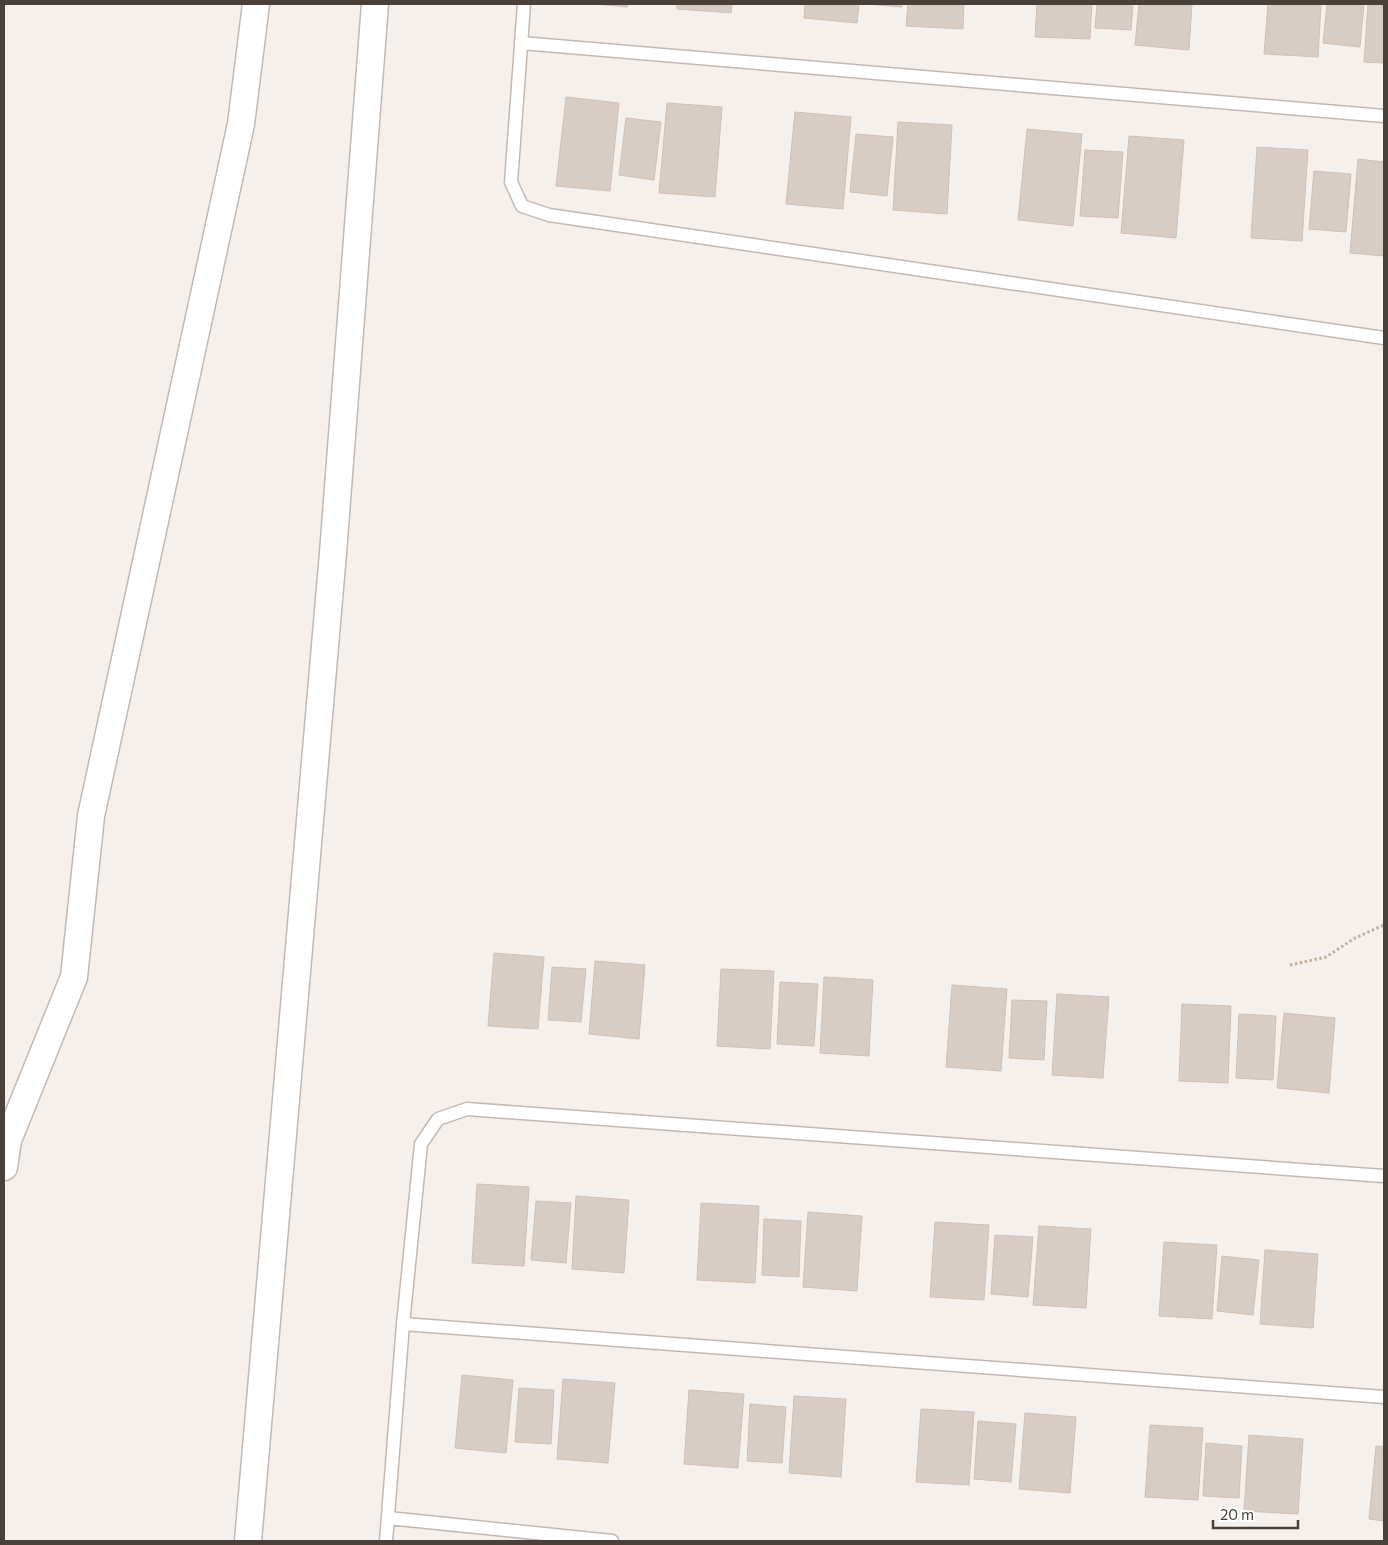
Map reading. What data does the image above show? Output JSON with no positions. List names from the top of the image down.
{
  "scale_bar": "20 m"
}
